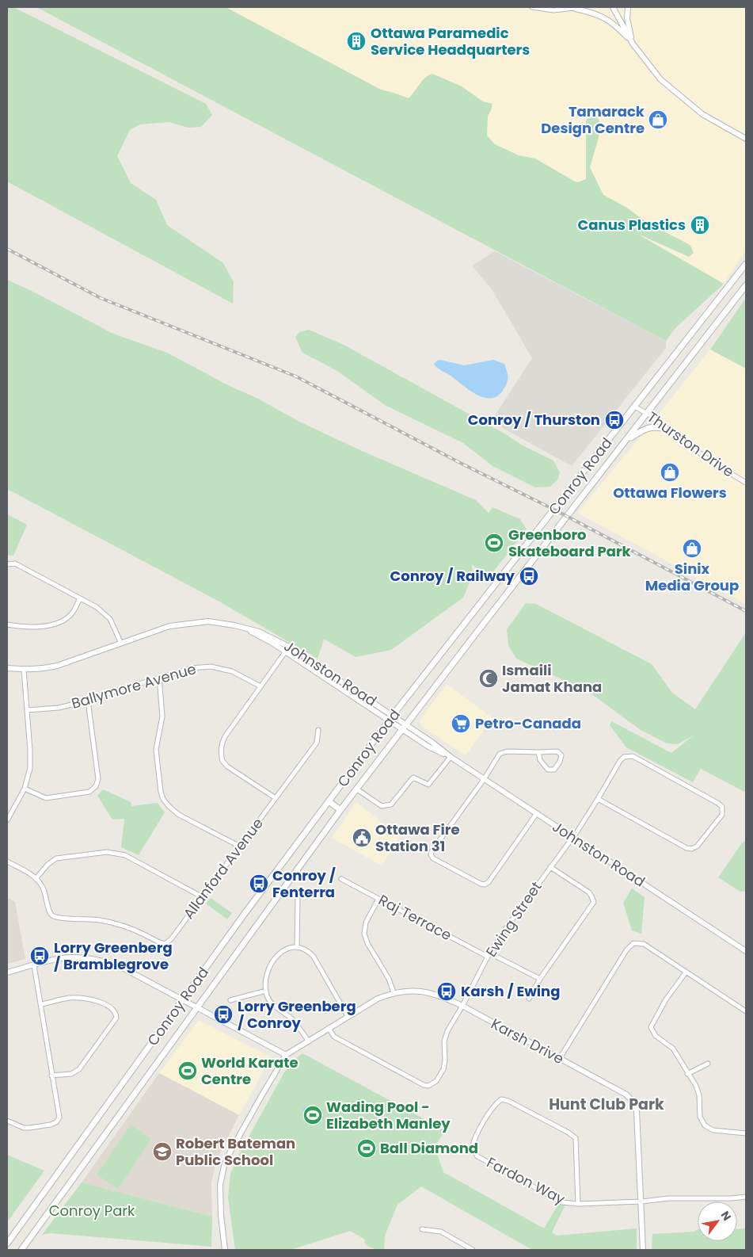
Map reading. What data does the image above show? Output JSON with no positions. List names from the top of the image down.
{
  "streets": {
    "main road": ["Conroy Road"],
    "street": [
      "Thurston Drive",
      "Johnston Road",
      "Ballymore Avenue",
      "Allanford Avenue",
      "Raj Terrace",
      "Ewing Street",
      "Karsh Drive",
      "Fardon Way"
    ]
  },
  "crossings": [
    ["Thurston Drive", "Conroy Road"],
    ["Conroy Road", "Johnston Road"],
    ["Johnston Road", "Ewing Street"],
    ["Raj Terrace", "Ewing Street"],
    ["Ewing Street", "Karsh Drive"],
    ["Karsh Drive", "Fardon Way"]
  ],
  "districts": ["Hunt Club Park"],
  "parks": ["Conroy Park"],
  "places": {
    "building": ["Ottawa Paramedic Service Headquarters", "Canus Plastics"],
    "shop": ["Tamarack Design Centre", "Ottawa Flowers", "Sinix Media Group"],
    "bus stop": [
      "Conroy / Thurston",
      "Conroy / Railway",
      "Conroy / Fenterra",
      "Lorry Greenberg / Bramblegrove",
      "Karsh / Ewing",
      "Lorry Greenberg / Conroy"
    ],
    "sports": [
      "Greenboro Skateboard Park",
      "World Karate Centre",
      "Wading Pool - Elizabeth Manley",
      "Ball Diamond"
    ],
    "mosque": ["Ismaili Jamat Khana"],
    "supermarket": ["Petro-Canada"],
    "public building": ["Ottawa Fire Station 31"],
    "school or university": ["Robert Bateman Public School"]
  },
  "north": "top right"
}
